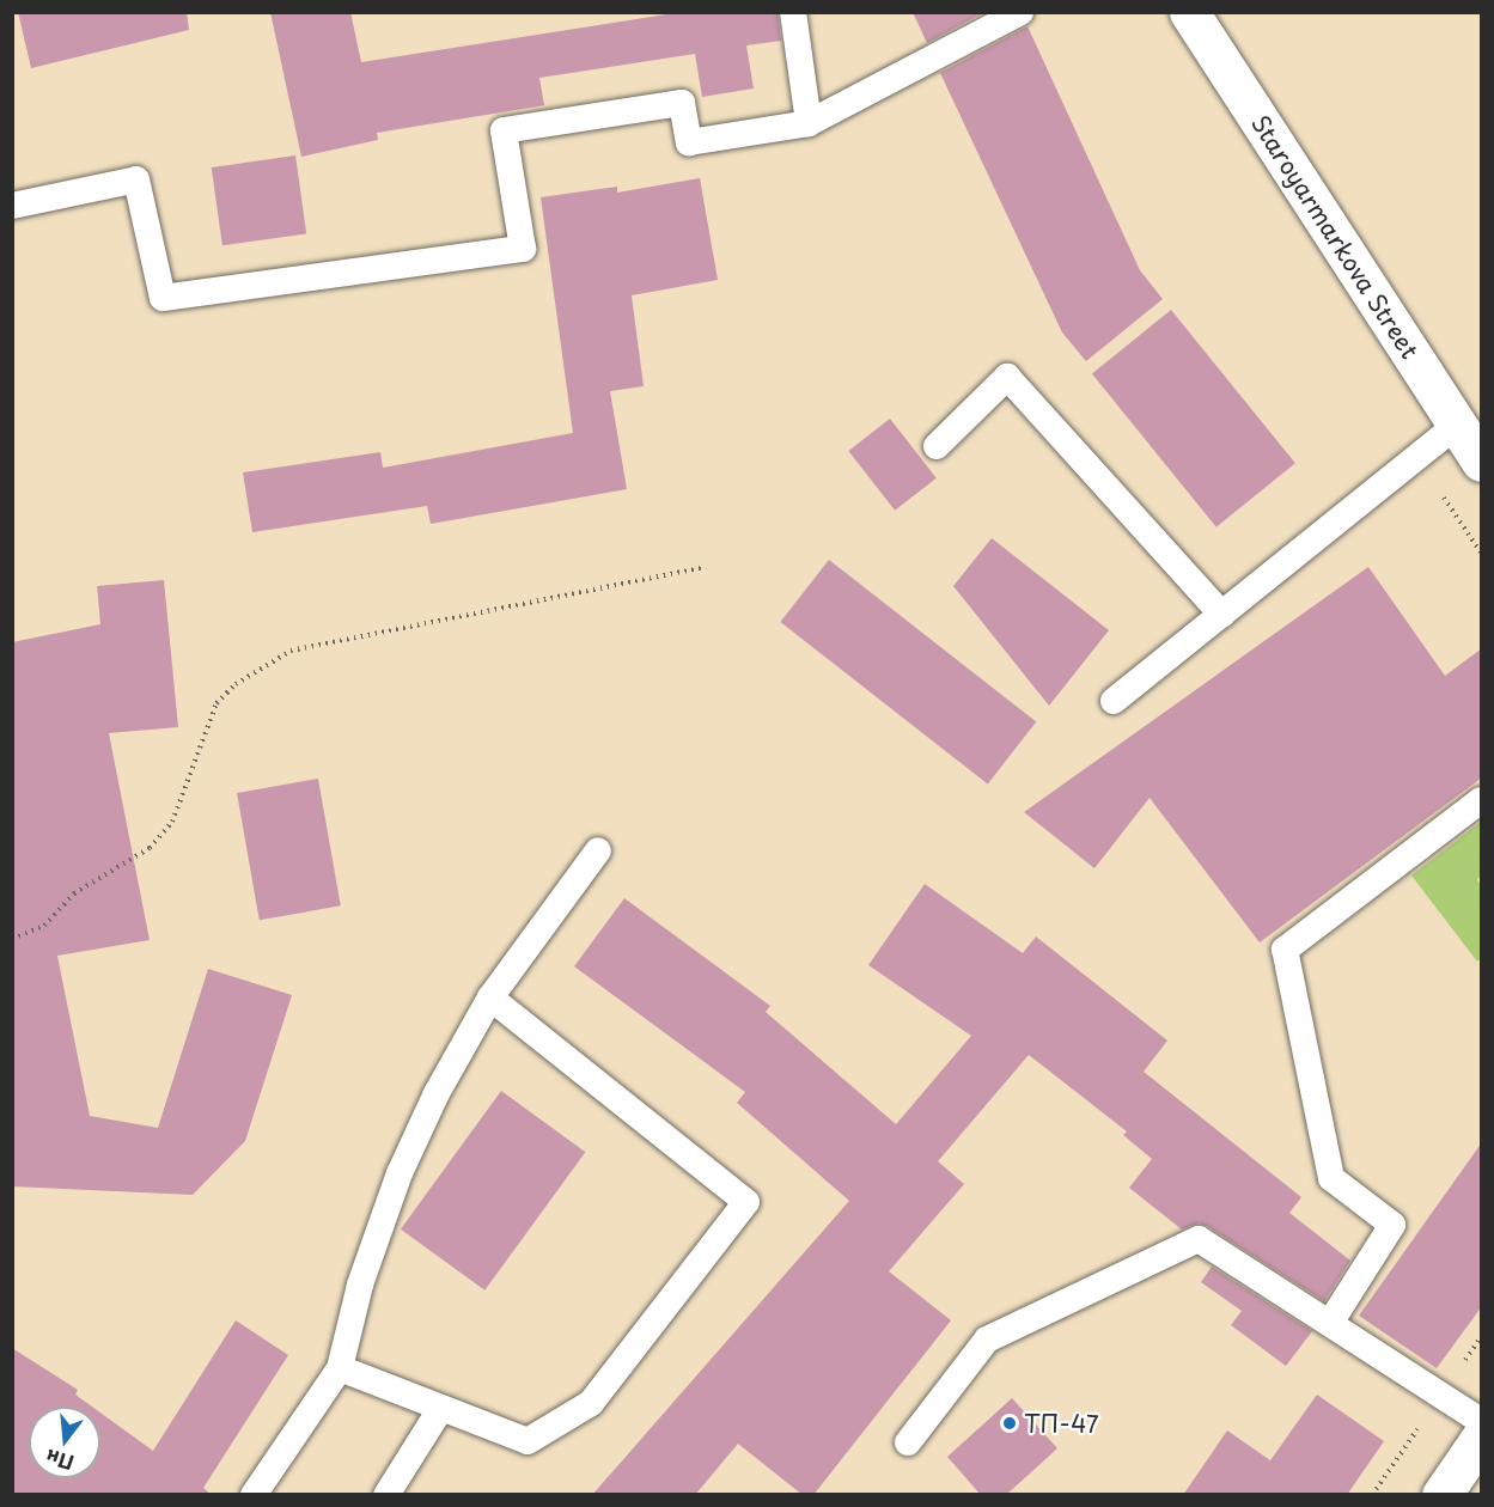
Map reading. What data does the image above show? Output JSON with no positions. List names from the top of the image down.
{
  "streets": {
    "street": ["Staroyarmarkova Street"]
  },
  "places": ["ТП-47"],
  "north": "bottom"
}
